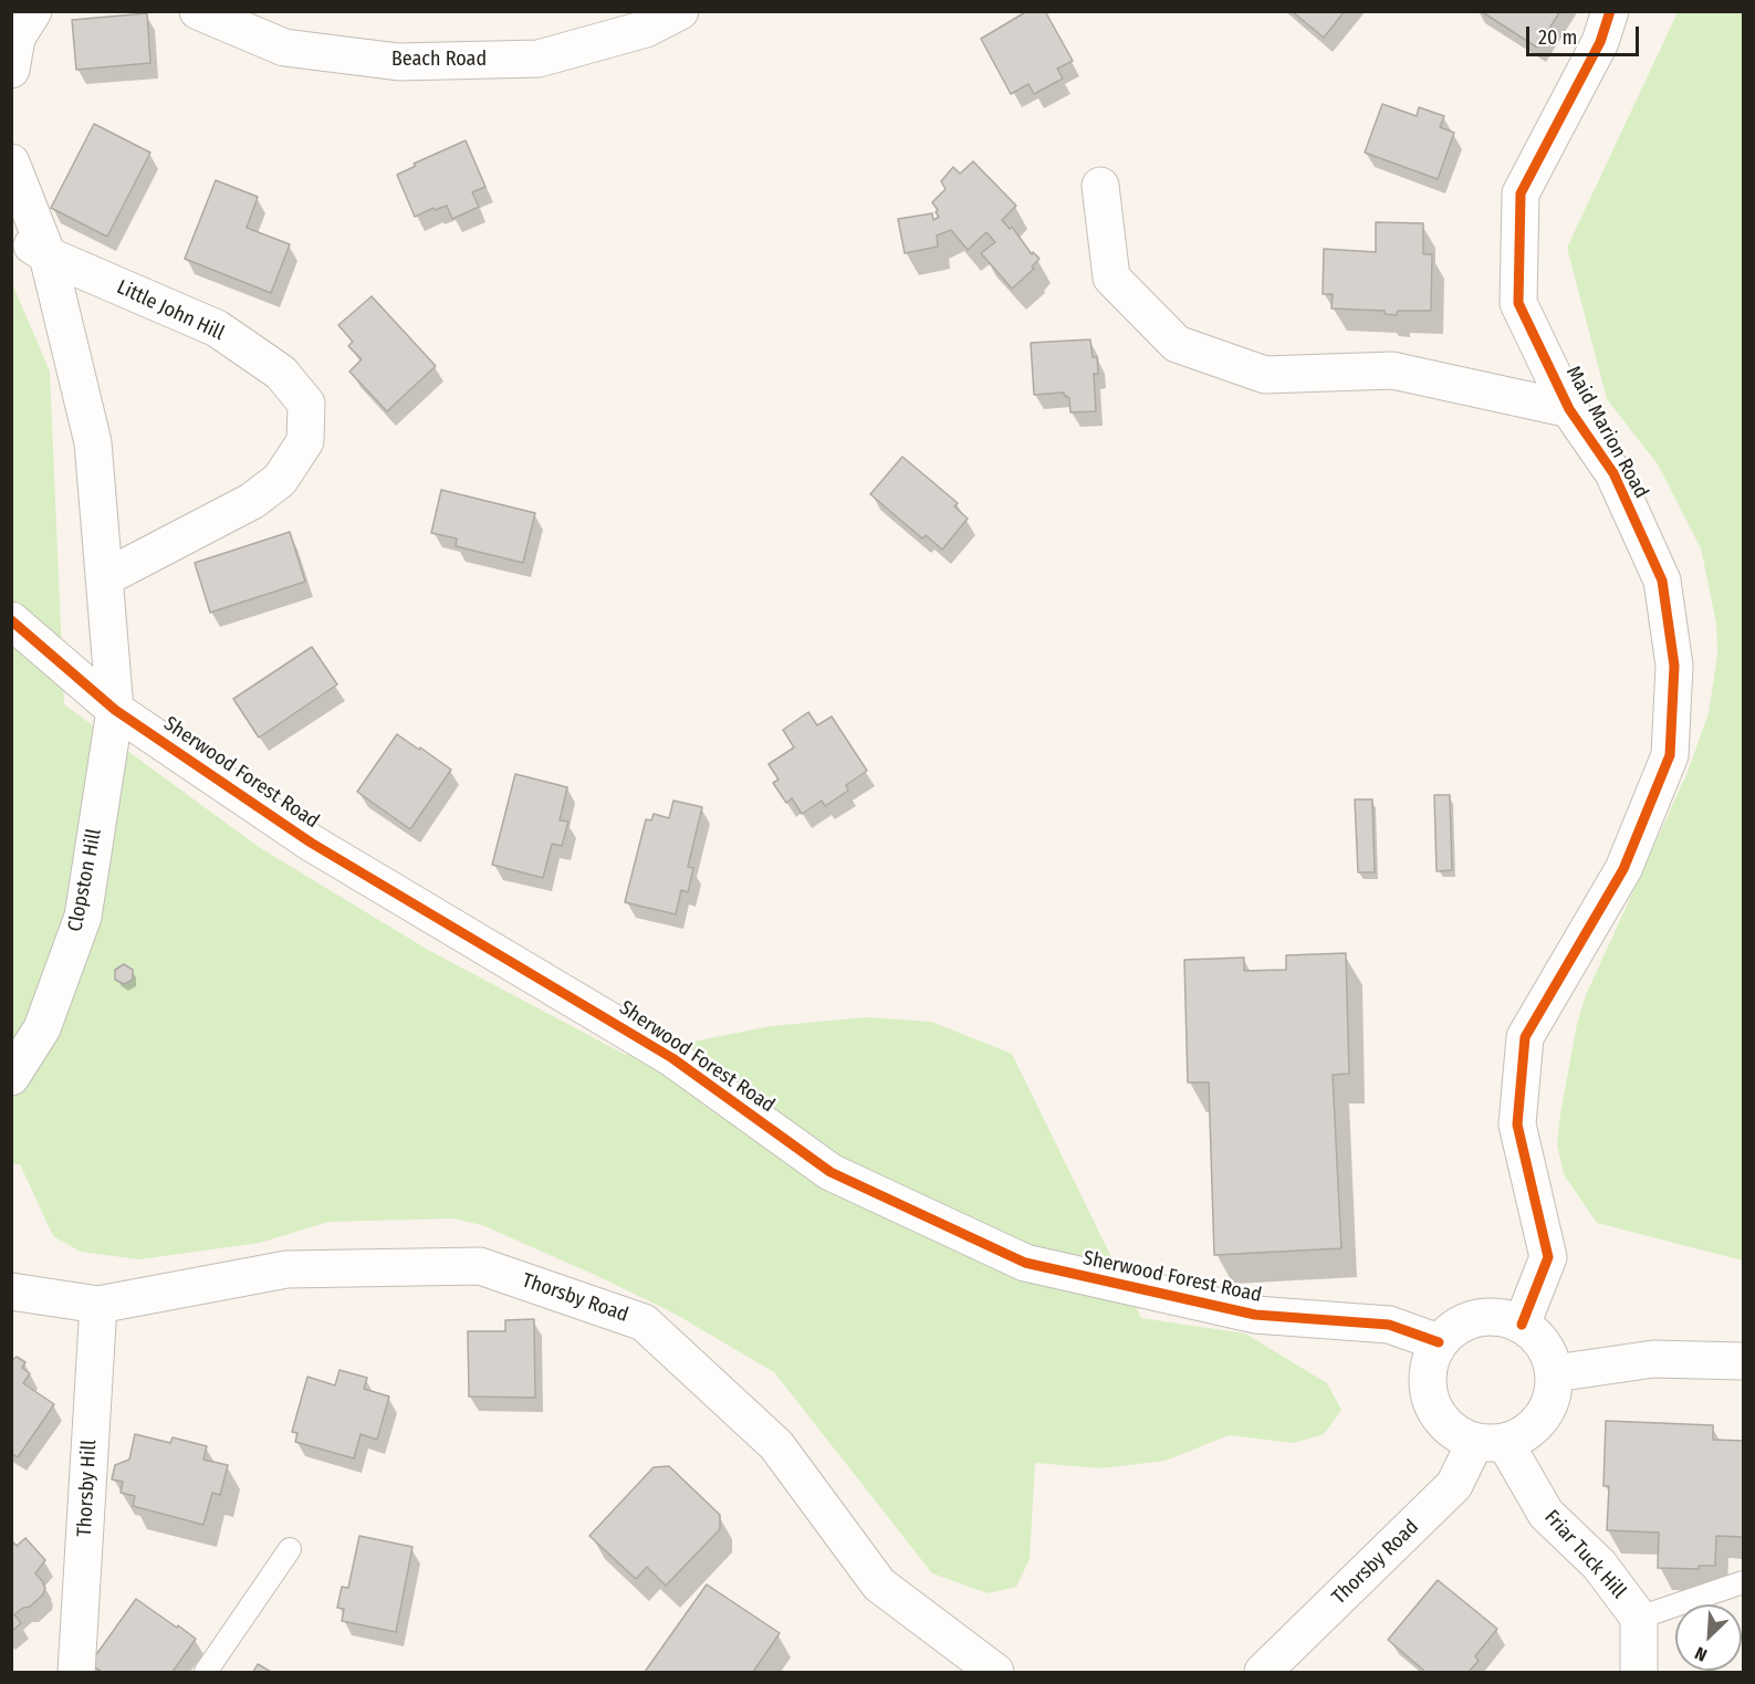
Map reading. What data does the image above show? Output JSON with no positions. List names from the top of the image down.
{
  "streets": {
    "street": [
      "Beach Road",
      "Little John Hill",
      "Maid Marion Road",
      "Sherwood Forest Road",
      "Clopston Hill",
      "Thorsby Road",
      "Thorsby Hill",
      "Friar Tuck Hill"
    ]
  },
  "crossings": [
    ["Maid Marion Road", "Sherwood Forest Road"],
    ["Maid Marion Road", "Thorsby Road"],
    ["Maid Marion Road", "Friar Tuck Hill"],
    ["Sherwood Forest Road", "Clopston Hill"],
    ["Sherwood Forest Road", "Thorsby Road"],
    ["Sherwood Forest Road", "Friar Tuck Hill"],
    ["Thorsby Road", "Thorsby Hill"],
    ["Thorsby Road", "Friar Tuck Hill"]
  ],
  "scale_bar": "20 m",
  "north": "bottom left"
}
